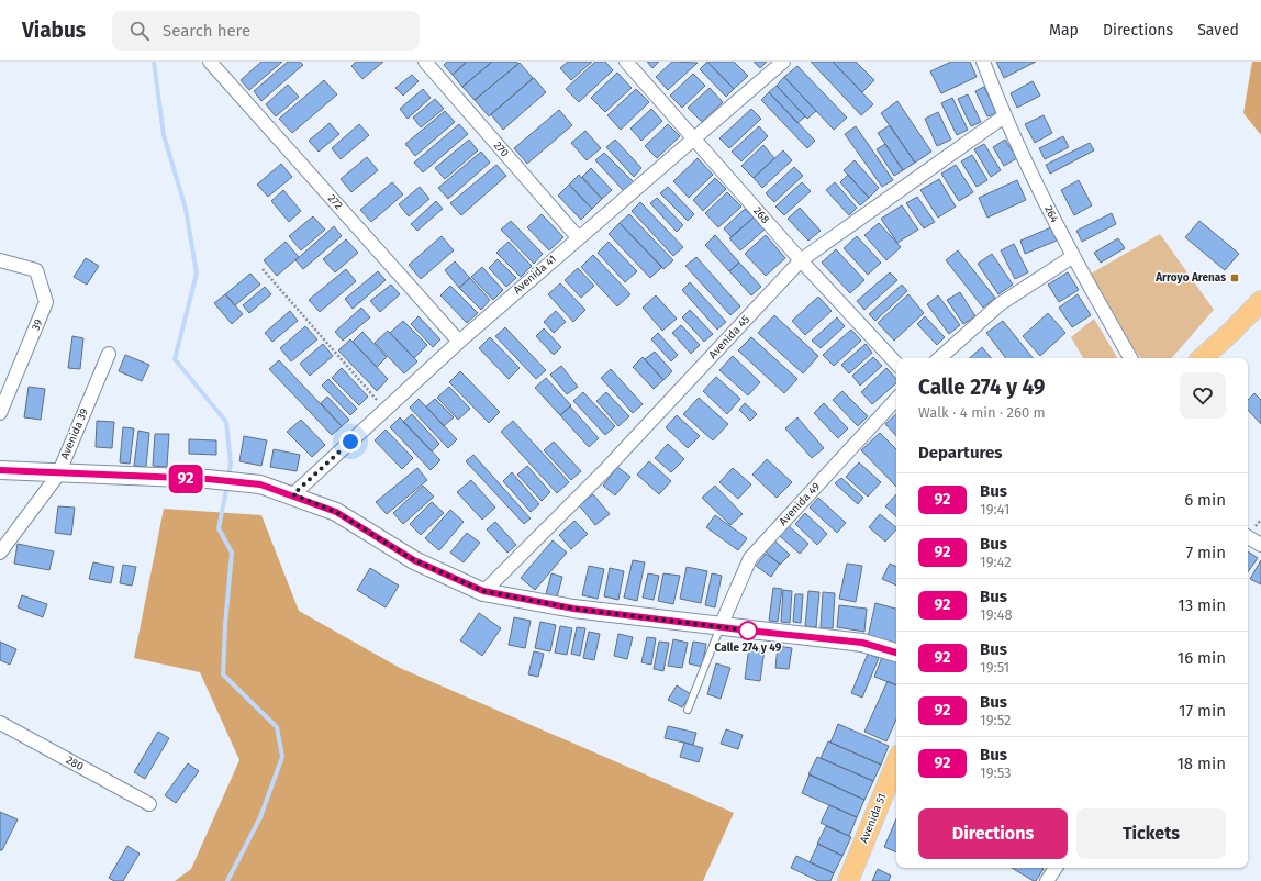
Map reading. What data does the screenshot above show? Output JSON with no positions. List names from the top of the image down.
{
  "streets": {
    "main road": ["Avenida 51"],
    "street": [
      "270",
      "272",
      "264",
      "268",
      "Avenida 41",
      "39",
      "Avenida 45",
      "Avenida 39",
      "Avenida 49",
      "280"
    ]
  },
  "crossings": [
    ["270", "Avenida 41"],
    ["272", "Avenida 41"],
    ["264", "Avenida 45"],
    ["268", "Avenida 41"],
    ["268", "Avenida 45"]
  ],
  "places": {
    "transit": ["Arroyo Arenas"],
    "other": ["Calle 274 y 49"]
  },
  "lines": ["bus line 92"],
  "page": {
    "header": "Viabus",
    "search": "Search here",
    "nav": ["Map", "Directions", "Saved"],
    "on_map": "92",
    "heading": [
      ["Calle 274 y 49", "Walk · 4 min · 260 m"],
      "Departures"
    ],
    "list": [
      {
        "mark": "92",
        "name": "Bus",
        "note": "19:41",
        "value": "6 min"
      },
      {
        "mark": "92",
        "name": "Bus",
        "note": "19:42",
        "value": "7 min"
      },
      {
        "mark": "92",
        "name": "Bus",
        "note": "19:48",
        "value": "13 min"
      },
      {
        "mark": "92",
        "name": "Bus",
        "note": "19:51",
        "value": "16 min"
      },
      {
        "mark": "92",
        "name": "Bus",
        "note": "19:52",
        "value": "17 min"
      },
      {
        "mark": "92",
        "name": "Bus",
        "note": "19:53",
        "value": "18 min"
      }
    ],
    "buttons": ["Directions", "Tickets"]
  }
}
